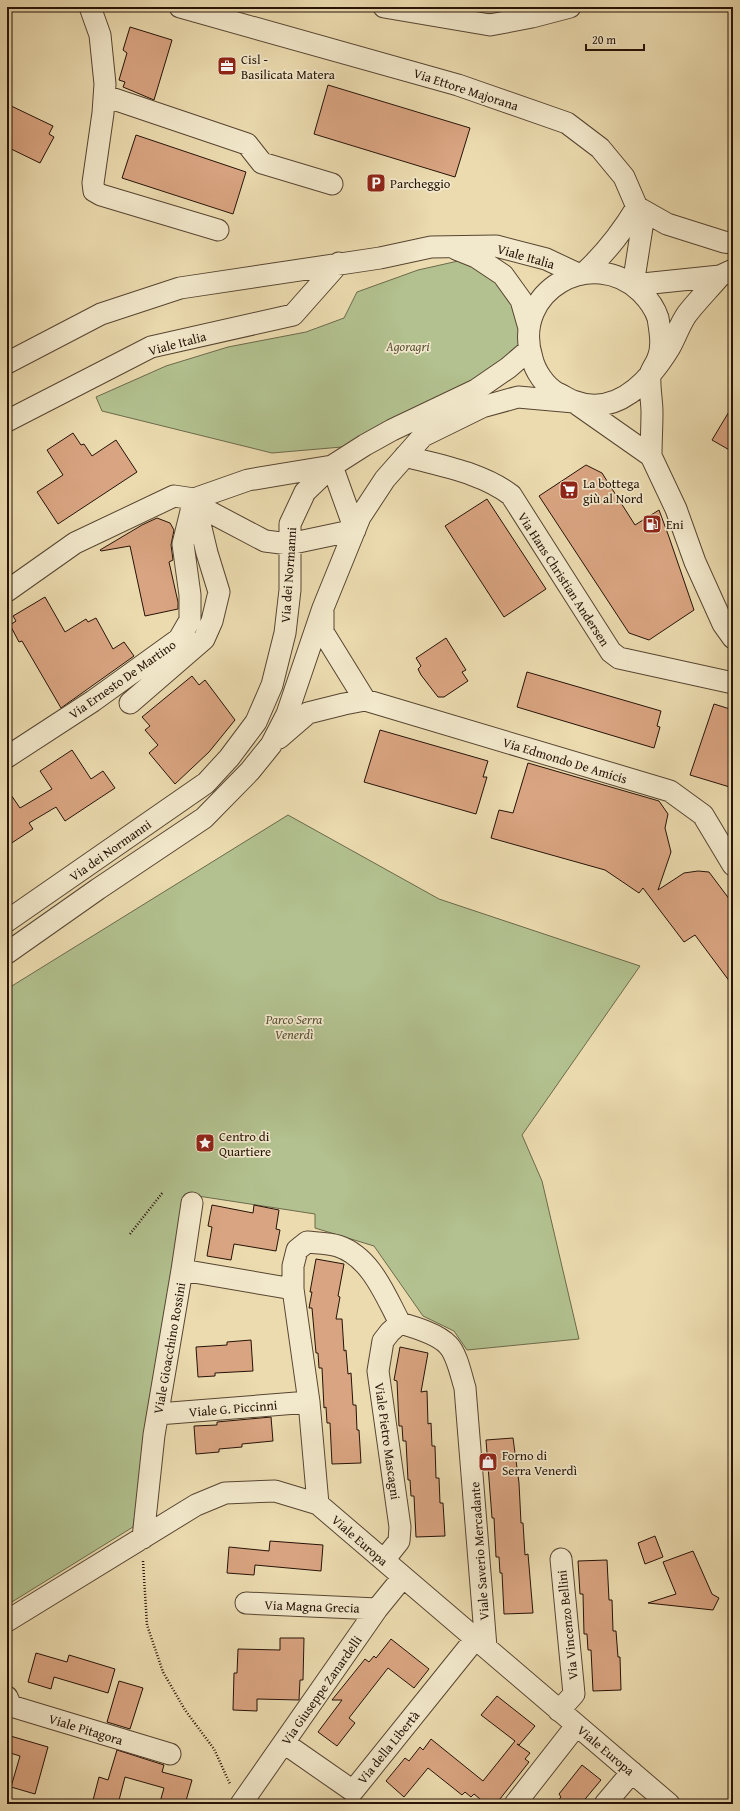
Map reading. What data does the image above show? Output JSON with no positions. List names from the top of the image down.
{
  "streets": {
    "street": [
      "Via Ettore Majorana",
      "Viale Italia",
      "Via dei Normanni",
      "Via Hans Christian Andersen",
      "Via Ernesto De Martino",
      "Via Edmondo De Amicis",
      "Viale Gioacchino Rossini",
      "Viale G. Piccinni",
      "Viale Pietro Mascagni",
      "Viale Europa",
      "Viale Saverio Mercadante",
      "Via Magna Grecia",
      "Via Vincenzo Bellini",
      "Via Giuseppe Zanardelli",
      "Viale Pitagora",
      "Via della Libertà"
    ]
  },
  "crossings": [
    ["Via Ettore Majorana", "Viale Italia"],
    ["Via Ettore Majorana", "Via dei Normanni"],
    ["Viale Italia", "Via dei Normanni"],
    ["Via dei Normanni", "Via Hans Christian Andersen"],
    ["Viale Gioacchino Rossini", "Viale G. Piccinni"],
    ["Viale Gioacchino Rossini", "Viale Europa"],
    ["Viale Pietro Mascagni", "Viale Europa"],
    ["Viale Pietro Mascagni", "Viale Saverio Mercadante"],
    ["Viale Europa", "Viale Saverio Mercadante"],
    ["Viale Europa", "Via Vincenzo Bellini"],
    ["Viale Europa", "Via Giuseppe Zanardelli"],
    ["Viale Europa", "Via della Libertà"],
    ["Viale Saverio Mercadante", "Via della Libertà"],
    ["Via Magna Grecia", "Via Giuseppe Zanardelli"],
    ["Via Giuseppe Zanardelli", "Via della Libertà"]
  ],
  "parks": ["Agoragri", "Parco Serra Venerdì"],
  "places": {
    "office": ["Cisl - Basilicata Matera"],
    "parking": ["Parcheggio"],
    "supermarket": ["La bottega giù al Nord"],
    "fuel station": ["Eni"],
    "place": ["Centro di Quartiere"],
    "shop": ["Forno di Serra Venerdì"]
  },
  "scale_bar": "20 m"
}
